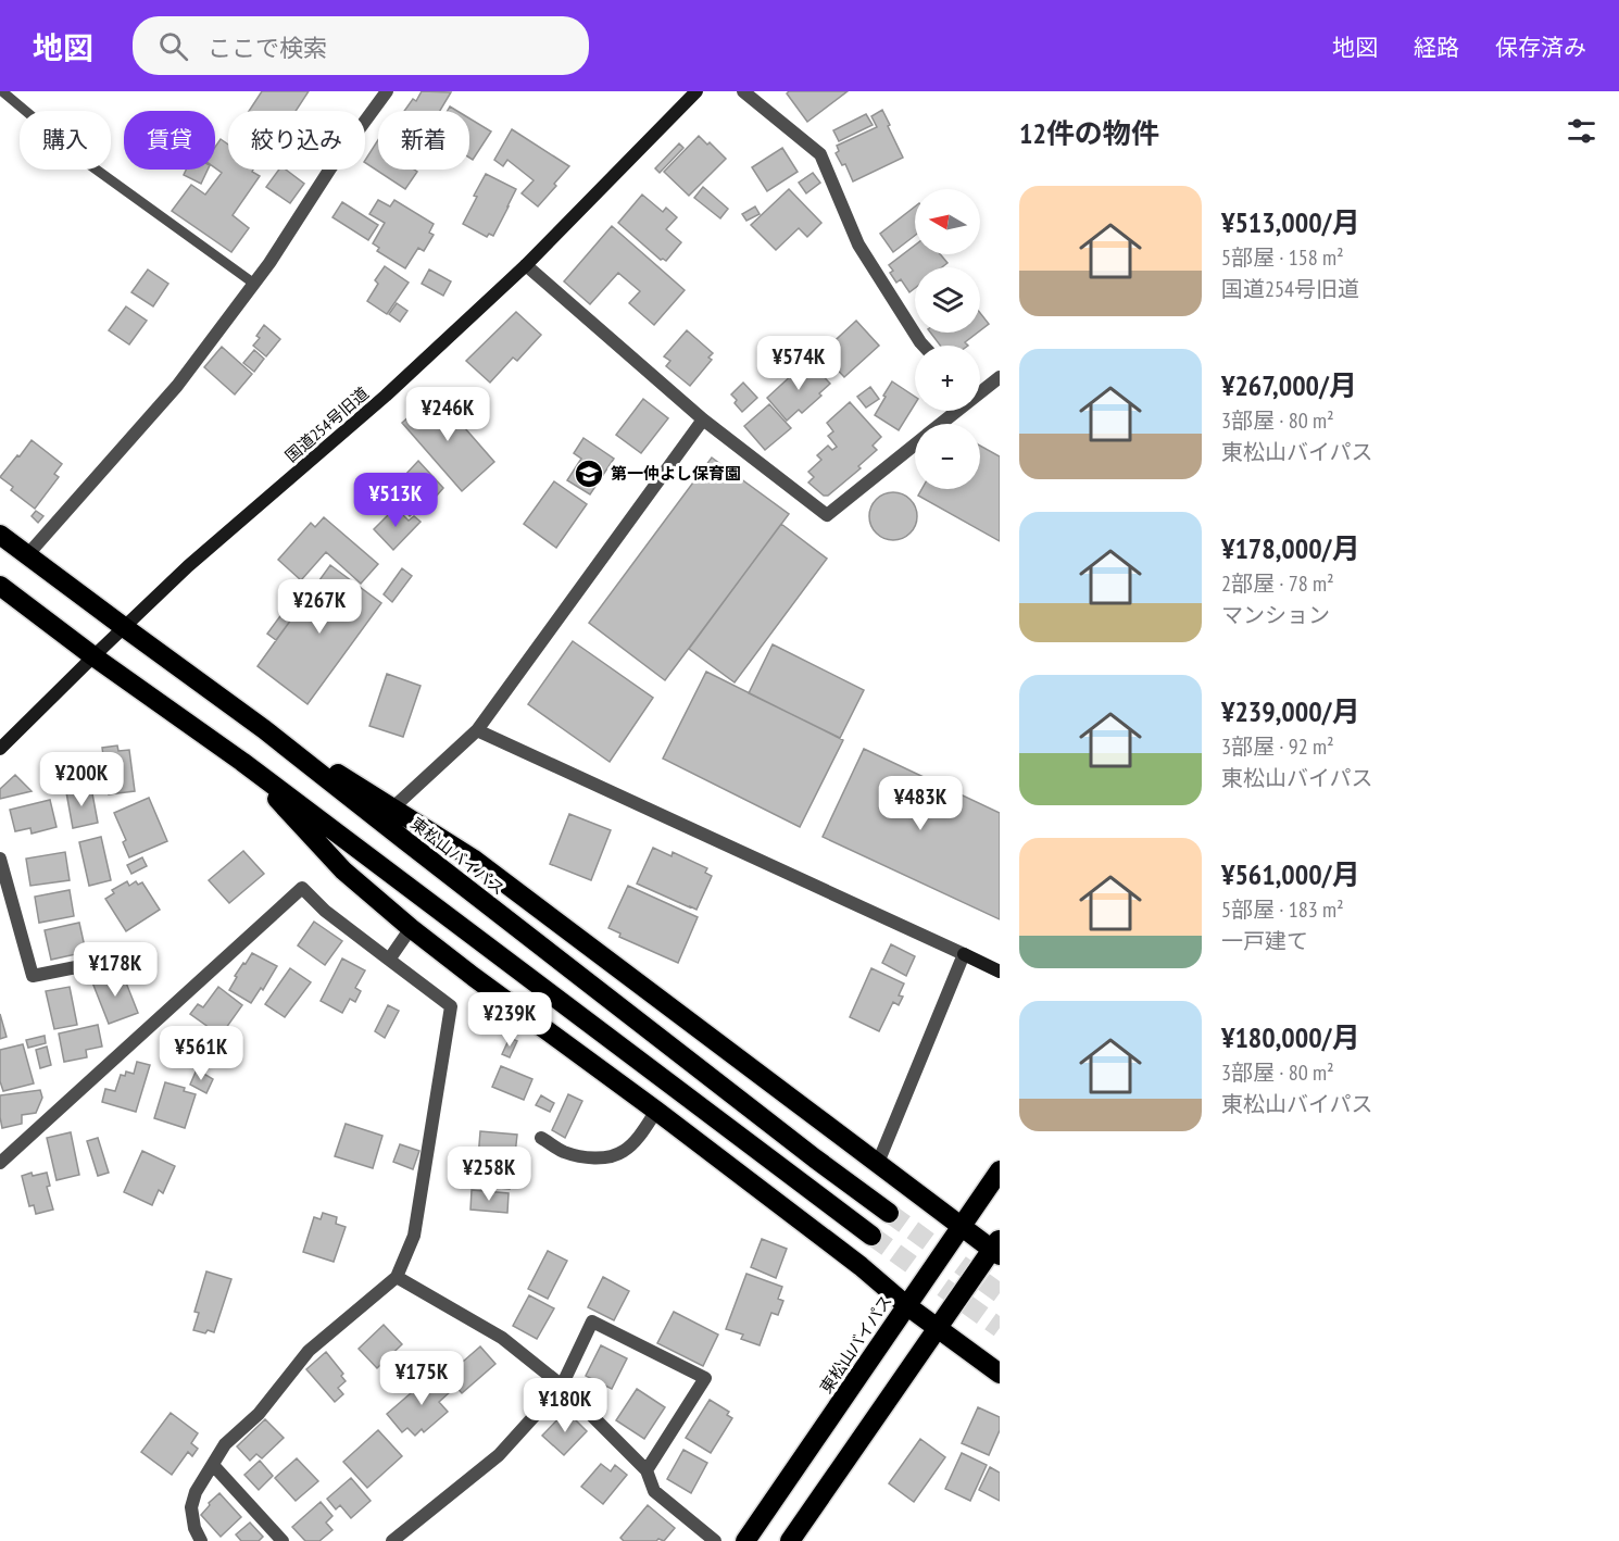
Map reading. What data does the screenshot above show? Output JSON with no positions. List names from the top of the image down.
{
  "streets": {
    "highway": ["東松山バイパス"],
    "street": ["国道254号旧道"]
  },
  "crossings": [
    ["国道254号旧道", "東松山バイパス"]
  ],
  "places": {
    "school or university": ["第一仲よし保育園"]
  },
  "north": "left",
  "page": {
    "header": "地図",
    "search": "ここで検索",
    "nav": ["地図", "経路", "保存済み"],
    "heading": "12件の物件",
    "chip": [
      "購入",
      "賃貸",
      "絞り込み",
      "新着"
    ],
    "list": [
      {
        "name": "¥513,000/月",
        "note": "5部屋 · 158 m² · 国道254号旧道"
      },
      {
        "name": "¥267,000/月",
        "note": "3部屋 · 80 m² · 東松山バイパス"
      },
      {
        "name": "¥178,000/月",
        "note": "2部屋 · 78 m² · マンション"
      },
      {
        "name": "¥239,000/月",
        "note": "3部屋 · 92 m² · 東松山バイパス"
      },
      {
        "name": "¥561,000/月",
        "note": "5部屋 · 183 m² · 一戸建て"
      },
      {
        "name": "¥180,000/月",
        "note": "3部屋 · 80 m² · 東松山バイパス"
      }
    ],
    "map_buttons": ["+", "−"],
    "price": [
      "¥574K",
      "¥246K",
      "¥513K",
      "¥267K",
      "¥200K",
      "¥483K",
      "¥178K",
      "¥239K",
      "¥561K",
      "¥258K",
      "¥175K",
      "¥180K"
    ]
  }
}
